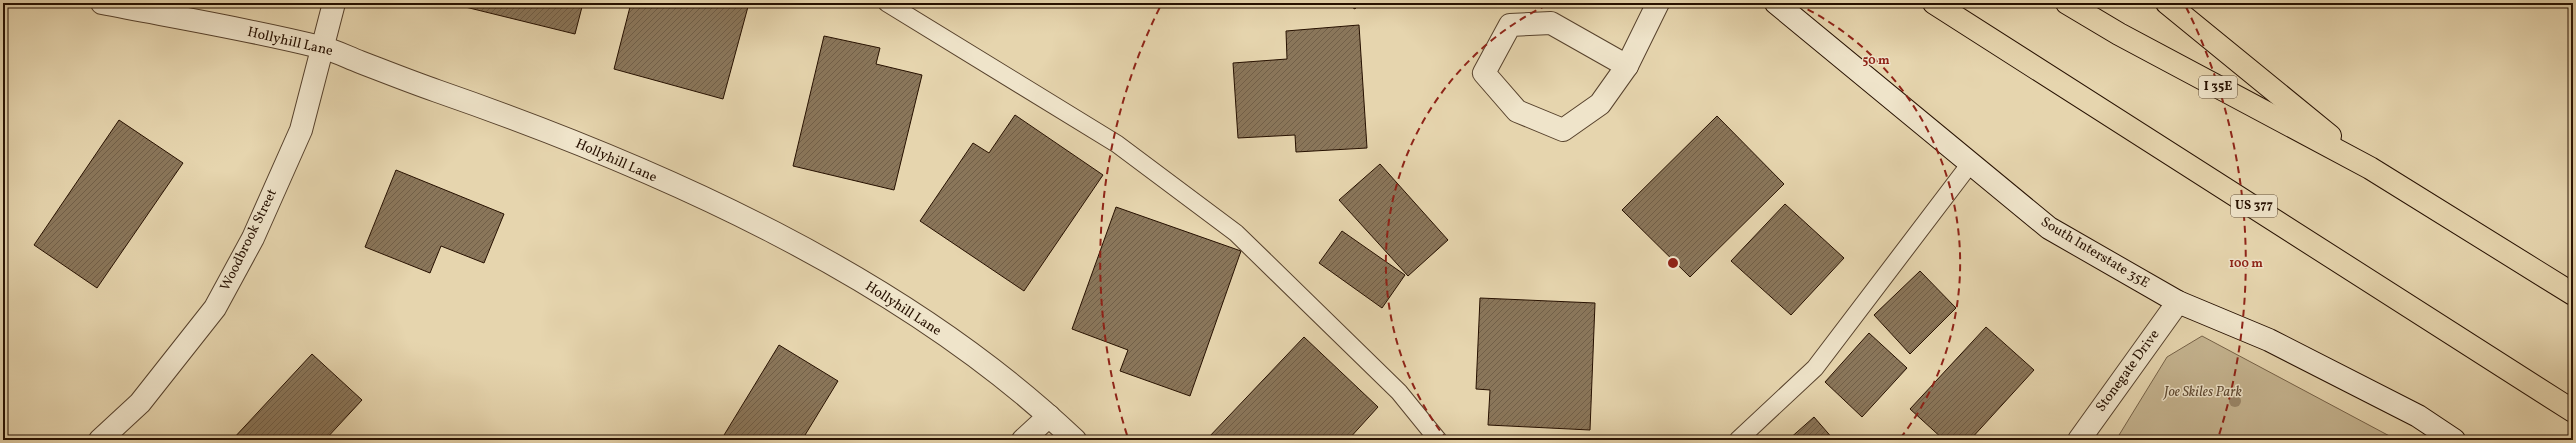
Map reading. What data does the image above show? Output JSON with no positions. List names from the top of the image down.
{
  "streets": {
    "highway": ["I 35E", "US 377"],
    "street": [
      "Hollyhill Lane",
      "Woodbrook Street",
      "South Interstate 35E",
      "Stonegate Drive"
    ]
  },
  "crossings": [
    ["Hollyhill Lane", "Woodbrook Street"],
    ["South Interstate 35E", "Stonegate Drive"]
  ],
  "parks": ["Joe Skiles Park"],
  "rings": ["50 m", "100 m"]
}
